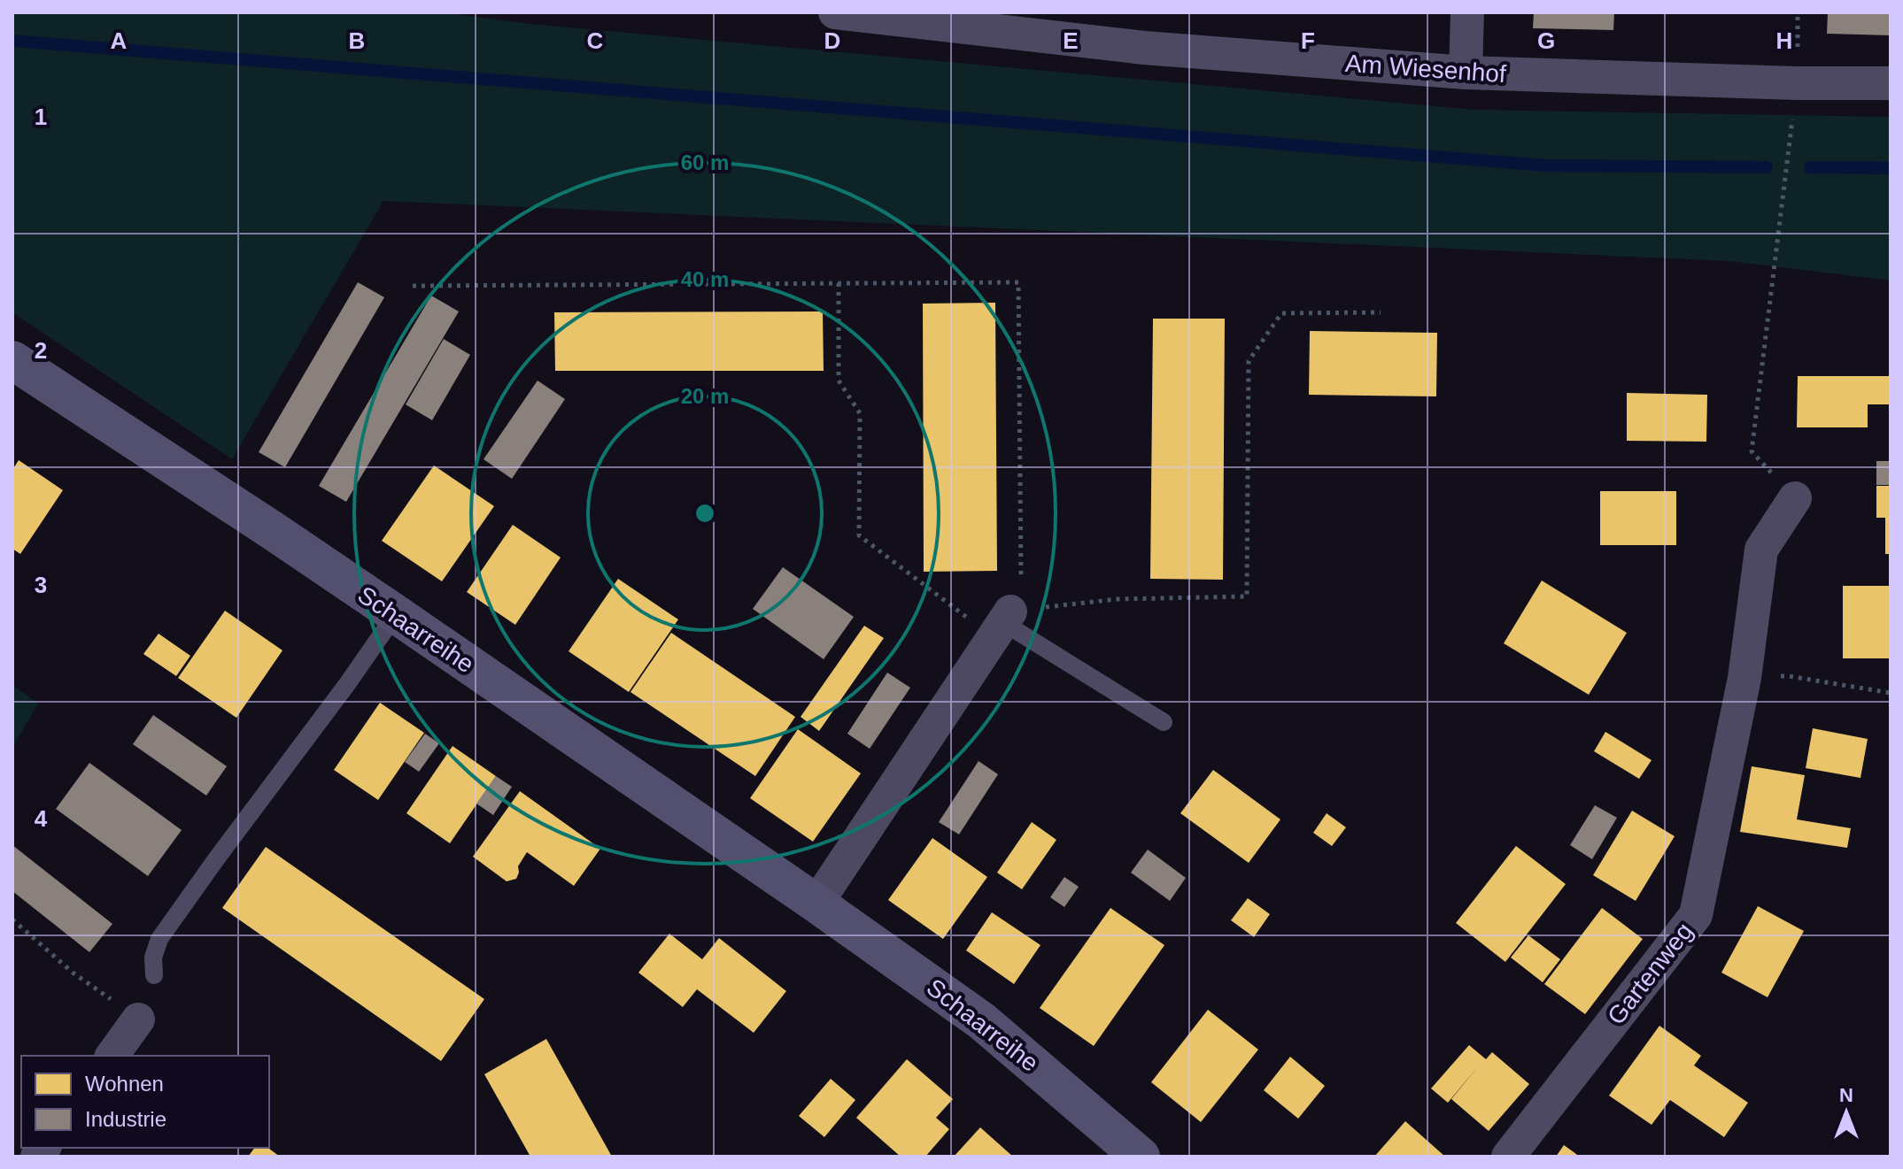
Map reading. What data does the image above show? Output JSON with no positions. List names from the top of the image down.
{
  "streets": {
    "main road": ["Schaarreihe"],
    "street": ["Am Wiesenhof", "Gartenweg"]
  },
  "legend": ["Wohnen", "Industrie"],
  "north": "top",
  "grid": {
    "columns": [
      "A",
      "B",
      "C",
      "D",
      "E",
      "F",
      "G",
      "H"
    ],
    "rows": [
      "1",
      "2",
      "3",
      "4"
    ]
  },
  "rings": ["60 m", "40 m", "20 m"]
}
